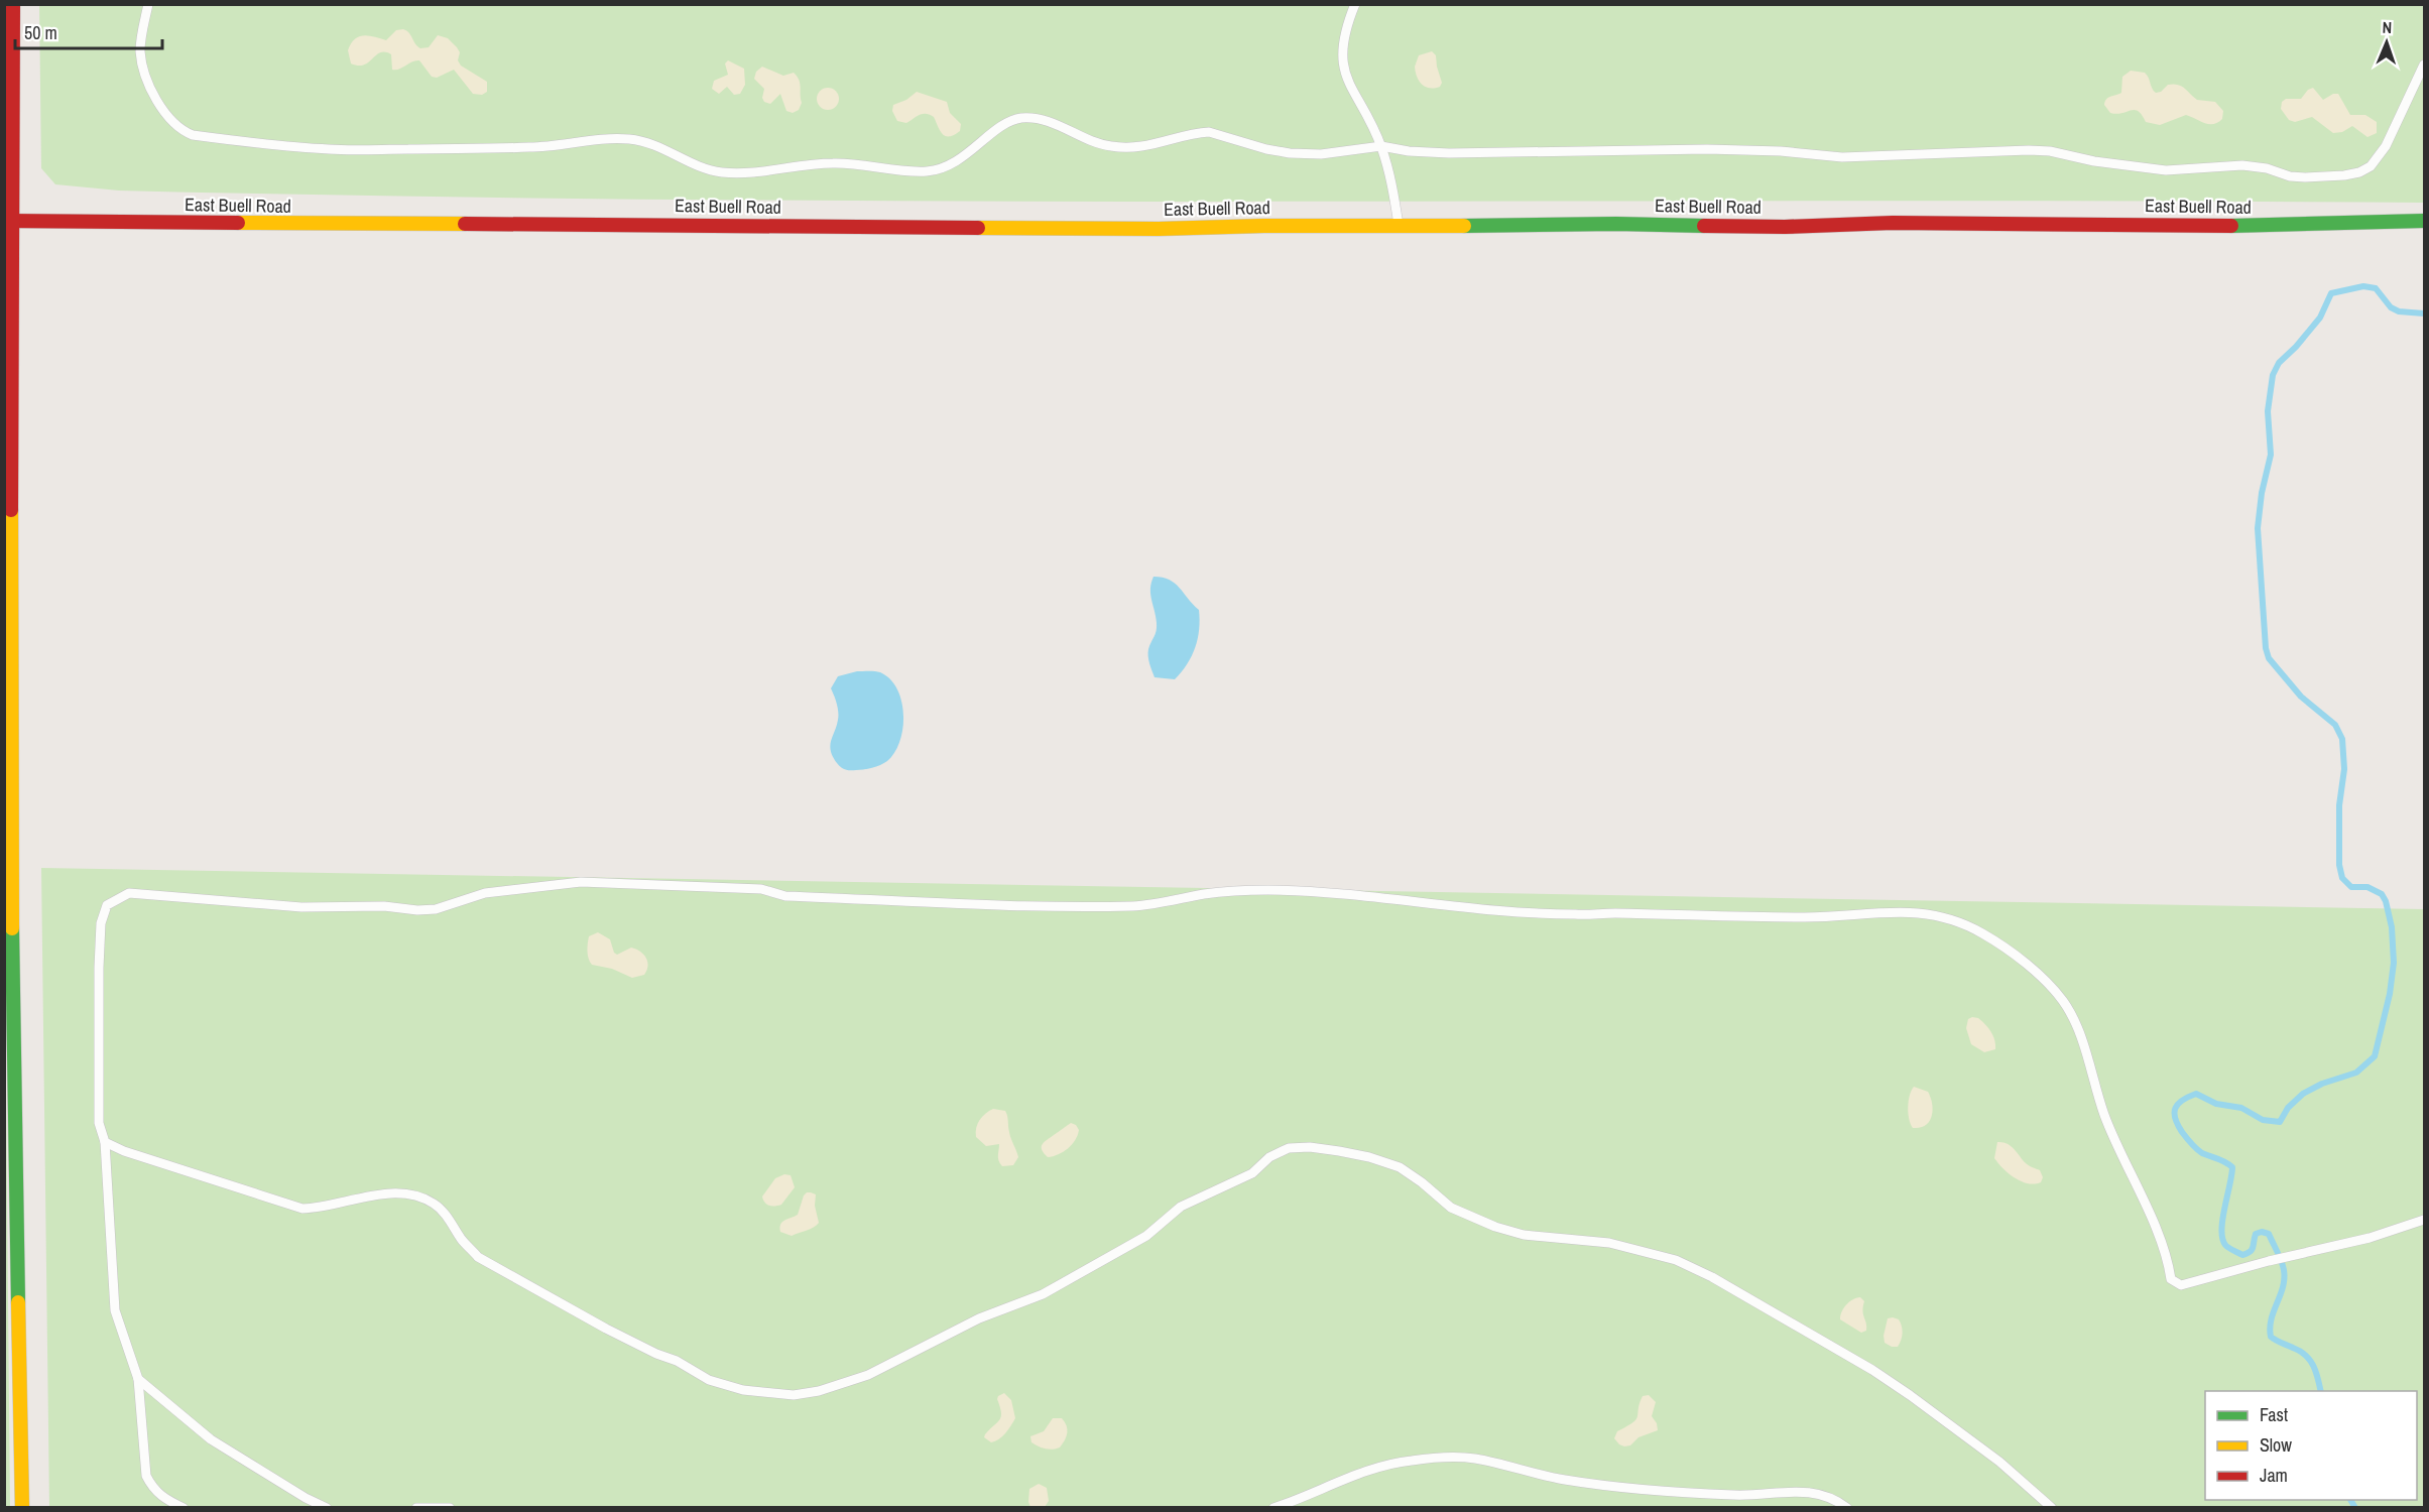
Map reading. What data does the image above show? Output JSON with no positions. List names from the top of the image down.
{
  "streets": {
    "street": ["East Buell Road"]
  },
  "legend": ["Fast", "Slow", "Jam"],
  "scale_bar": "50 m",
  "north": "top"
}
